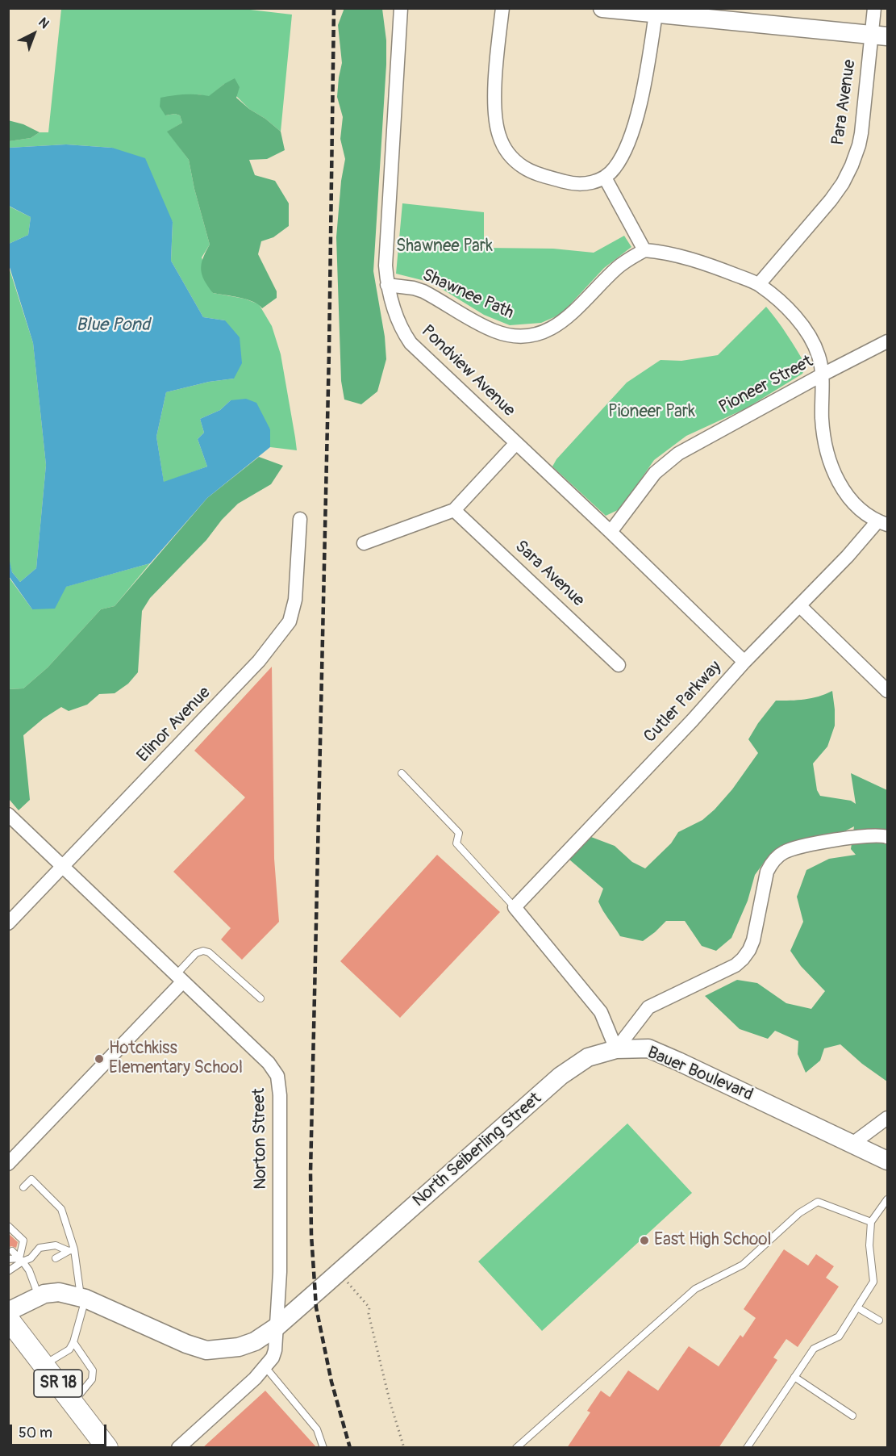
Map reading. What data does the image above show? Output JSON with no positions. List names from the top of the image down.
{
  "streets": {
    "main road": ["SR 18"],
    "street": [
      "Para Avenue",
      "Shawnee Path",
      "Pondview Avenue",
      "Pioneer Street",
      "Sara Avenue",
      "Cutler Parkway",
      "Elinor Avenue",
      "Bauer Boulevard",
      "Norton Street",
      "North Seiberling Street"
    ]
  },
  "crossings": [
    ["Shawnee Path", "Pondview Avenue"],
    ["Pondview Avenue", "Pioneer Street"],
    ["Pondview Avenue", "Cutler Parkway"],
    ["Elinor Avenue", "Norton Street"],
    ["Bauer Boulevard", "North Seiberling Street"],
    ["Norton Street", "North Seiberling Street"]
  ],
  "water": ["Blue Pond"],
  "parks": ["Shawnee Park", "Pioneer Park"],
  "places": ["Hotchkiss Elementary School", "East High School"],
  "scale_bar": "50 m",
  "north": "top right"
}
